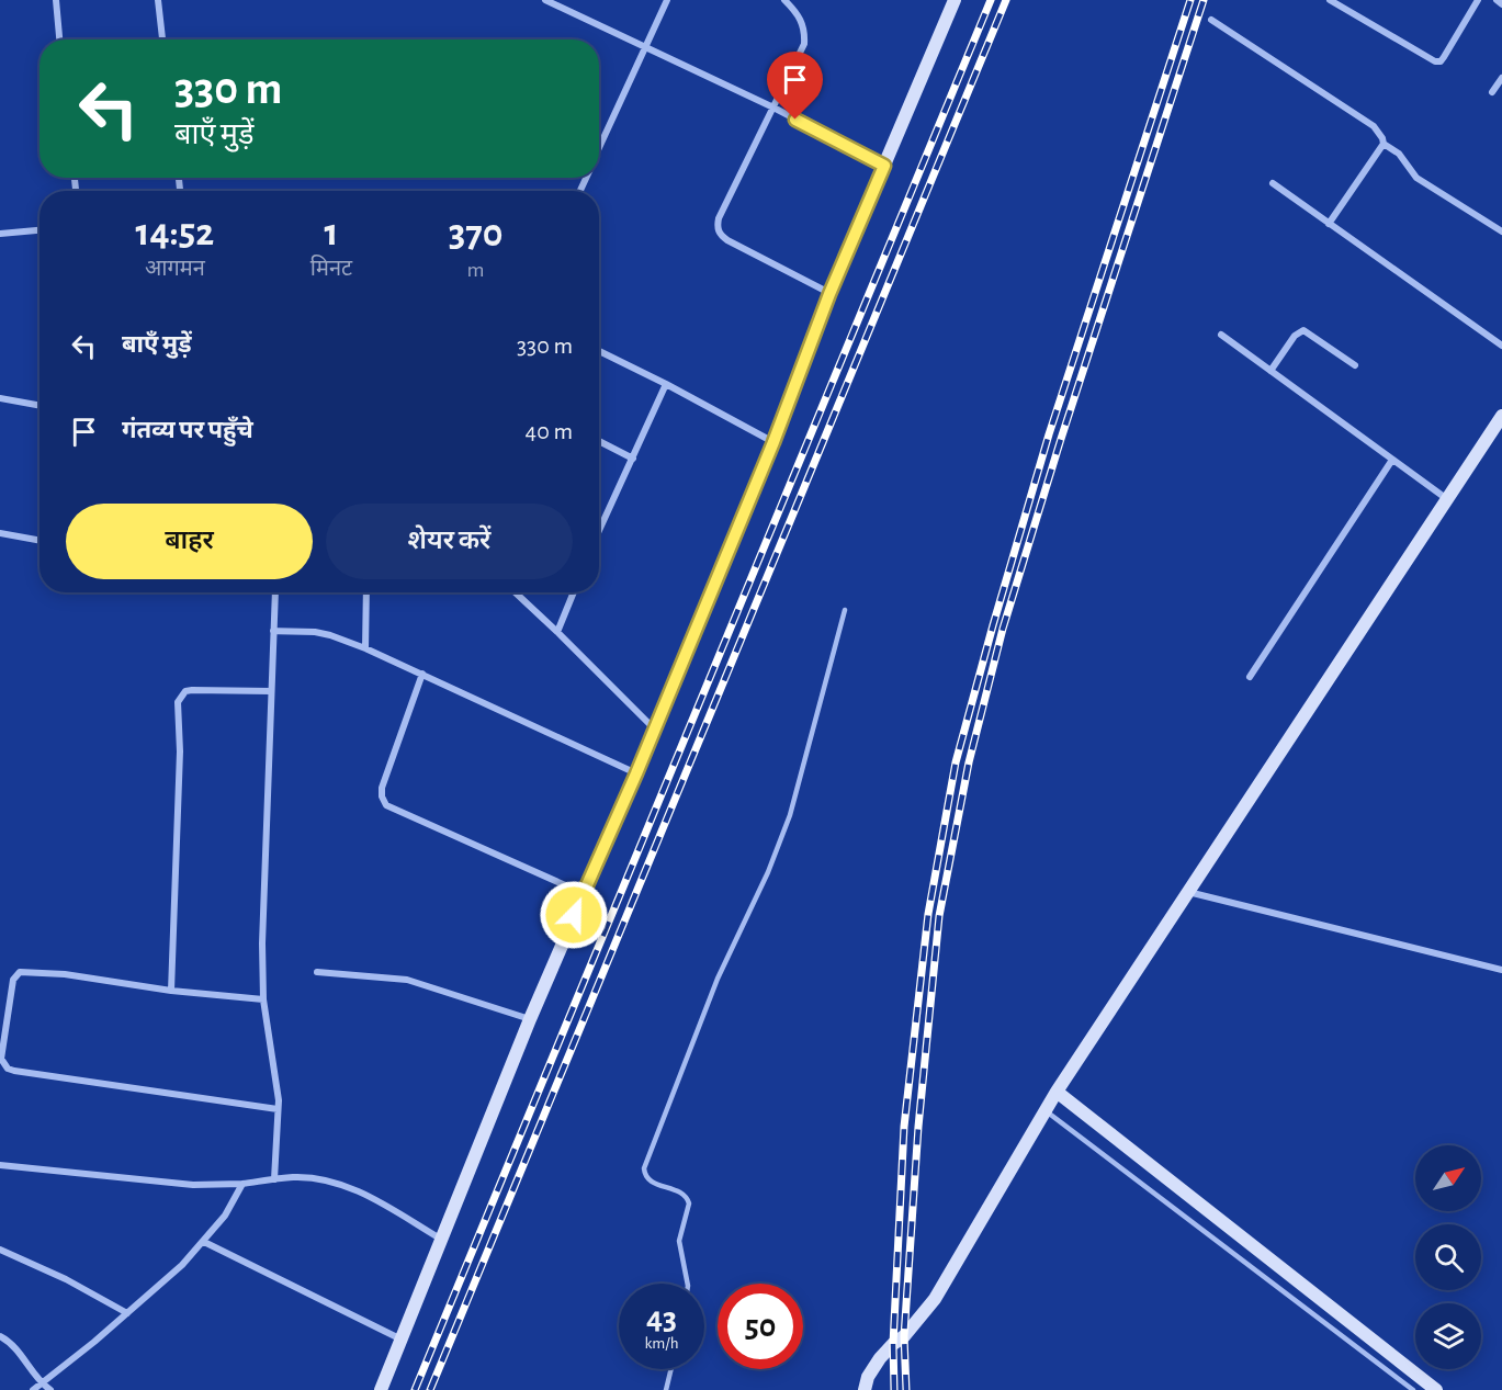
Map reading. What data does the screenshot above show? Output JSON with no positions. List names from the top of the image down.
{
  "north": "top right",
  "page": {
    "turn": ["330 m", "बाएँ मुड़ें"],
    "eta": [
      "14:52",
      "आगमन",
      "1",
      "मिनट",
      "370",
      "m"
    ],
    "list": [
      {
        "name": "बाएँ मुड़ें",
        "value": "330 m"
      },
      {
        "name": "गंतव्य पर पहुँचे",
        "value": "40 m"
      }
    ],
    "buttons": ["बाहर", "शेयर करें"],
    "speed": "43 km/h",
    "limit": "50"
  }
}
